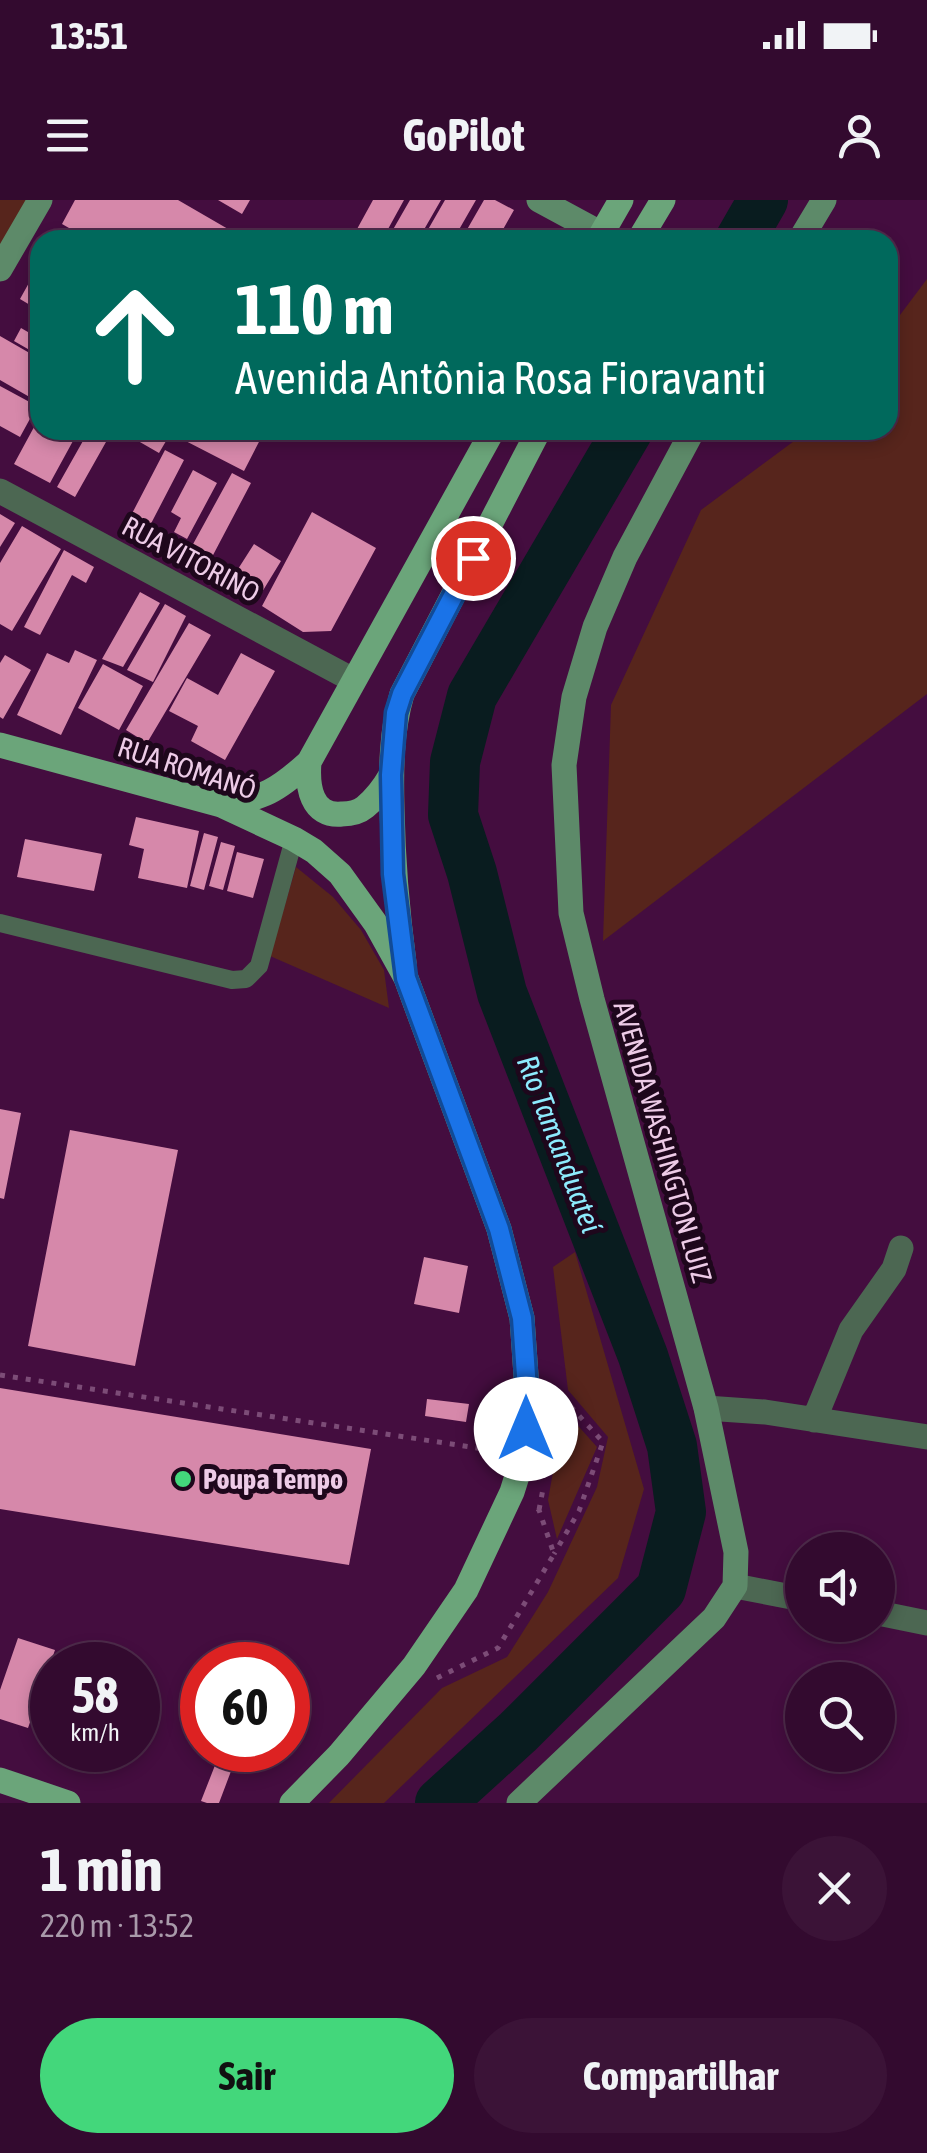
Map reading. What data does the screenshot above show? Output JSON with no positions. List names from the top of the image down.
{
  "streets": {
    "main road": ["RUA ROMANÓ"],
    "street": ["RUA VITORINO", "AVENIDA WASHINGTON LUIZ"]
  },
  "water": ["Rio Tamanduateí"],
  "places": ["Poupa Tempo"],
  "page": {
    "status": "13:51",
    "header": "GoPilot",
    "turn": ["110 m", "Avenida Antônia Rosa Fioravanti"],
    "speed": "58 km/h",
    "limit": "60",
    "heading": ["1 min", "220 m · 13:52"],
    "buttons": ["Sair", "Compartilhar"]
  }
}
